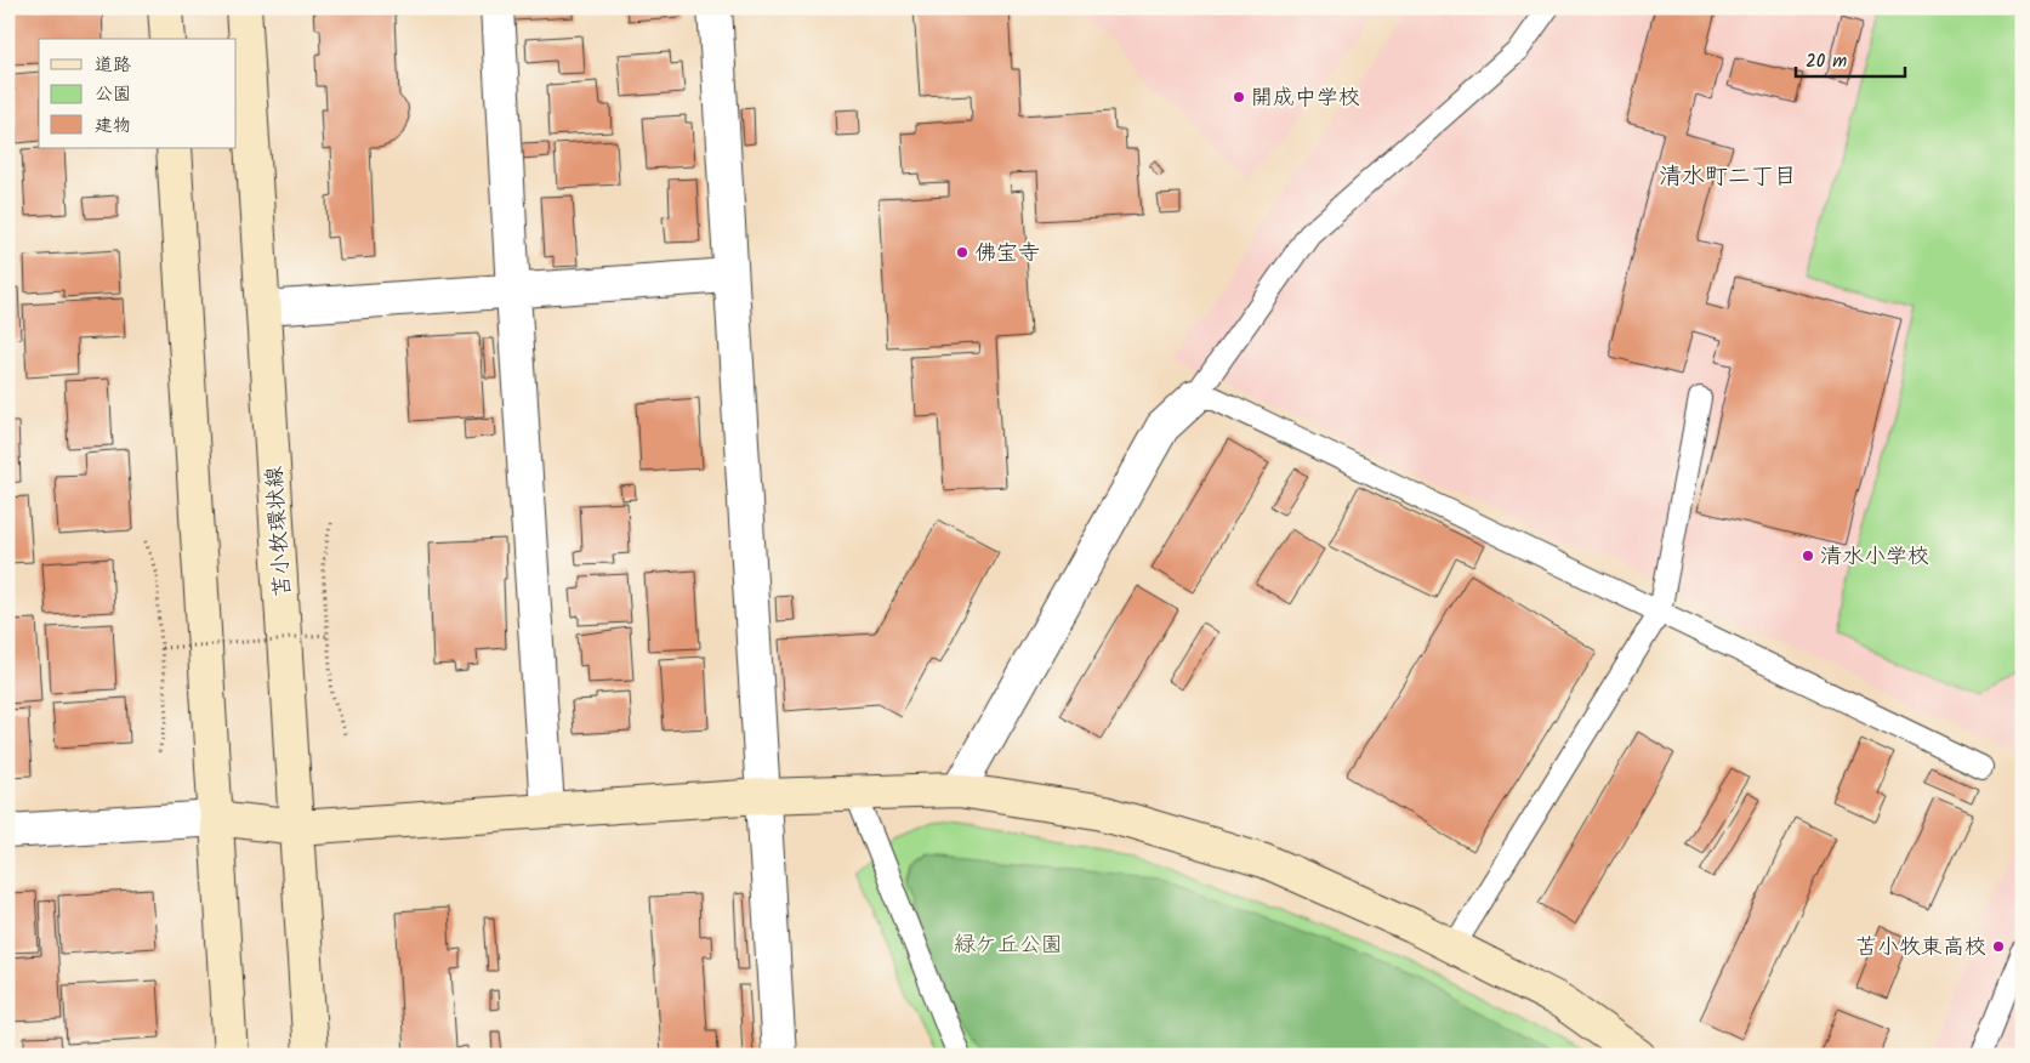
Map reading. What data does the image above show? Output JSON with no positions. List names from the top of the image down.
{
  "streets": {
    "main road": ["苫小牧環状線"]
  },
  "districts": ["清水町二丁目"],
  "parks": ["緑ケ丘公園"],
  "places": [
    "開成中学校",
    "佛宝寺",
    "清水小学校",
    "苫小牧東高校"
  ],
  "legend": ["道路", "公園", "建物"],
  "scale_bar": "20 m"
}
